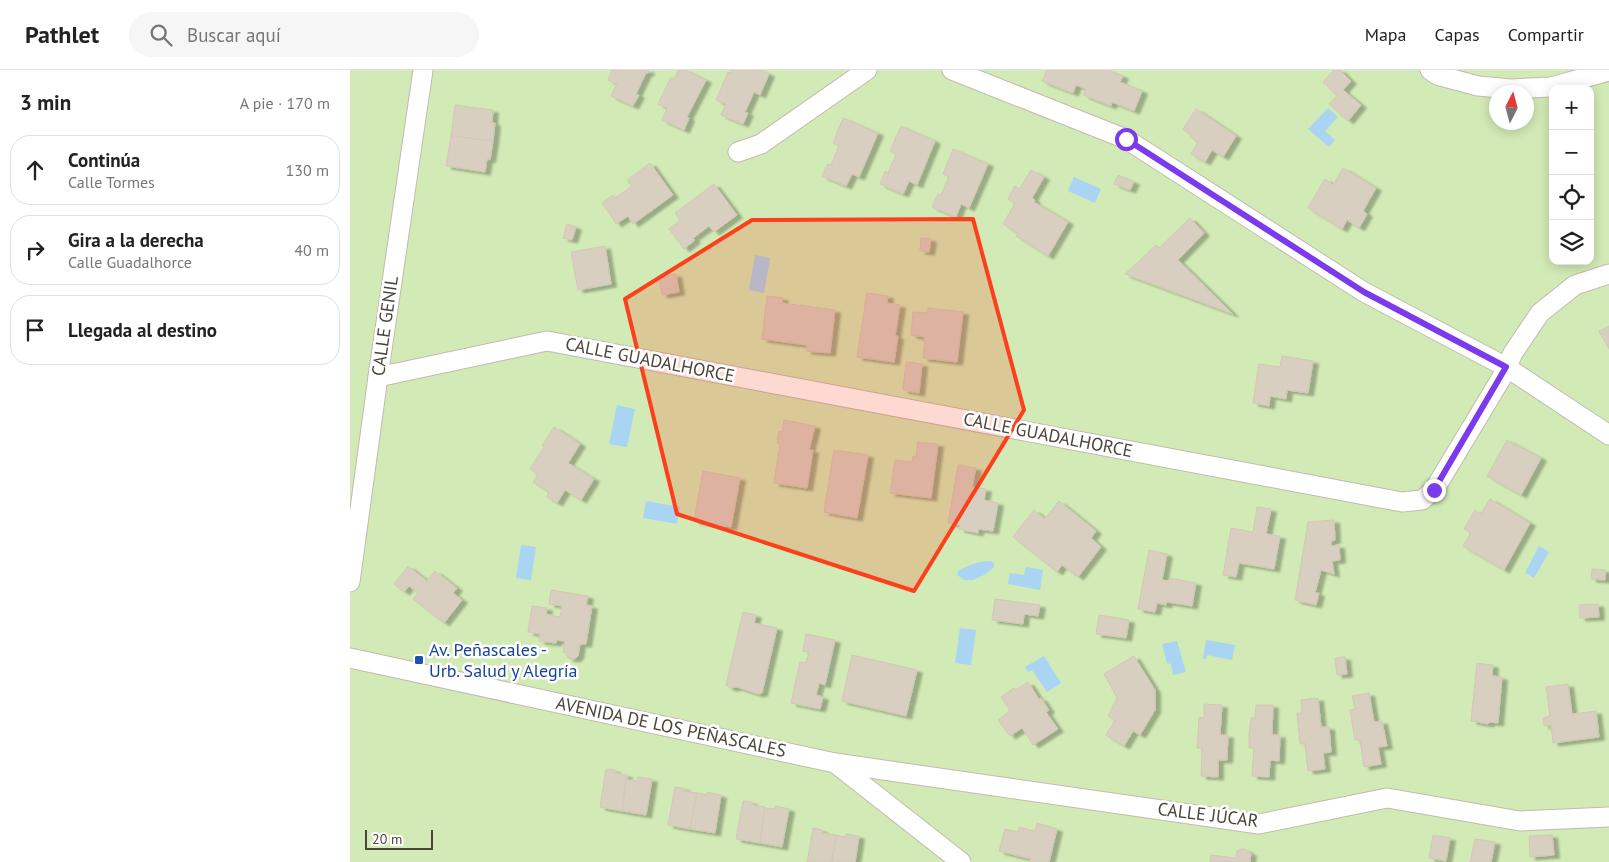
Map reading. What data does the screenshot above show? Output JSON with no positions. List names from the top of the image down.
{
  "streets": {
    "street": [
      "CALLE GENIL",
      "CALLE GUADALHORCE",
      "AVENIDA DE LOS PEÑASCALES",
      "CALLE JÚCAR"
    ]
  },
  "crossings": [
    ["CALLE GENIL", "CALLE GUADALHORCE"],
    ["AVENIDA DE LOS PEÑASCALES", "CALLE JÚCAR"]
  ],
  "places": {
    "transit": ["Av. Peñascales - Urb. Salud y Alegría"]
  },
  "scale_bar": "20 m",
  "north": "top",
  "page": {
    "header": "Pathlet",
    "search": "Buscar aquí",
    "nav": ["Mapa", "Capas", "Compartir"],
    "heading": ["3 min", "A pie · 170 m"],
    "map_buttons": ["+", "−"],
    "list": [
      ["Continúa", "Calle Tormes", "130 m"],
      ["Gira a la derecha", "Calle Guadalhorce", "40 m"],
      "Llegada al destino"
    ],
    "scale": "20 m"
  }
}
